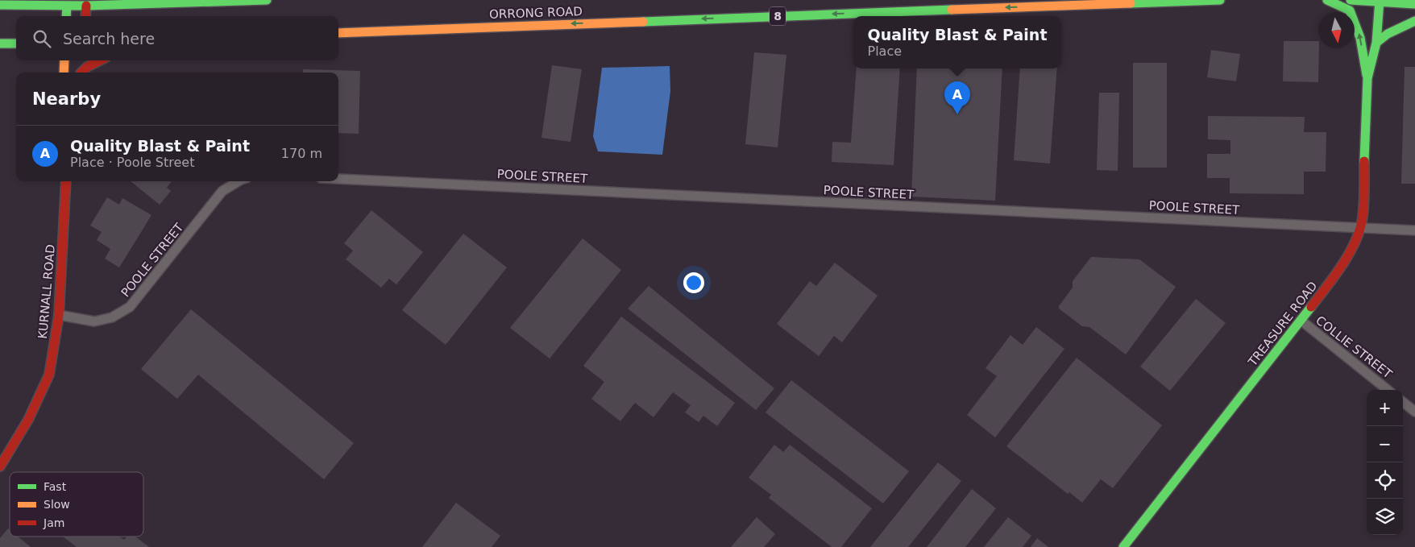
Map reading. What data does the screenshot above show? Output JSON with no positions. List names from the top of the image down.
{
  "streets": {
    "main road": [
      "ORRONG ROAD",
      "8",
      "KURNALL ROAD",
      "TREASURE ROAD"
    ],
    "street": ["POOLE STREET", "COLLIE STREET"]
  },
  "crossings": [
    ["POOLE STREET", "KURNALL ROAD"],
    ["POOLE STREET", "TREASURE ROAD"],
    ["TREASURE ROAD", "COLLIE STREET"]
  ],
  "one_way": ["ORRONG ROAD"],
  "legend": ["Fast", "Slow", "Jam"],
  "north": "bottom",
  "page": {
    "popup": ["Quality Blast & Paint", "Place"],
    "search": "Search here",
    "heading": "Nearby",
    "pins": "A",
    "list": [
      {
        "mark": "A",
        "name": "Quality Blast & Paint",
        "note": "Place · Poole Street",
        "value": "170 m"
      }
    ],
    "map_buttons": ["+", "−"]
  }
}
